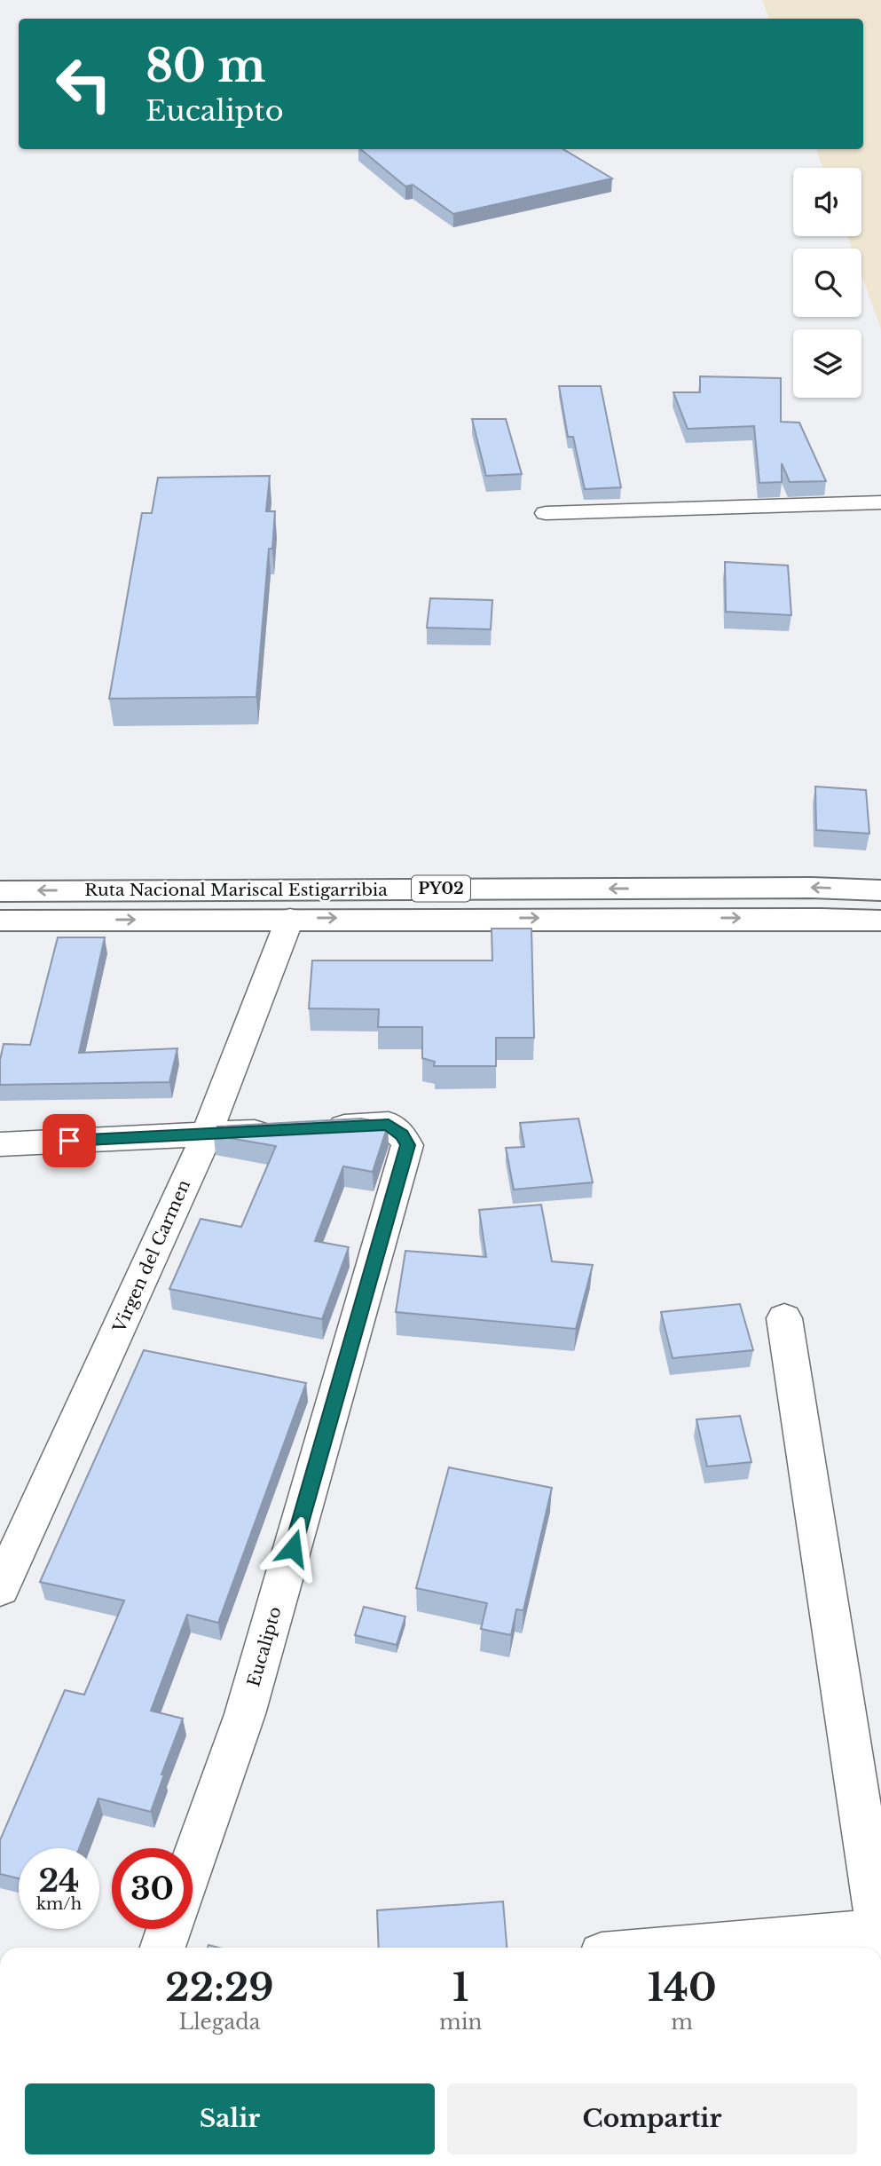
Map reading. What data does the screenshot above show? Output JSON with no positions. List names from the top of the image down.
{
  "streets": {
    "highway": ["PY02", "Ruta Nacional Mariscal Estigarribia"],
    "street": ["Virgen del Carmen", "Eucalipto"]
  },
  "crossings": [
    ["Ruta Nacional Mariscal Estigarribia", "Virgen del Carmen"],
    ["Virgen del Carmen", "Eucalipto"]
  ],
  "page": {
    "turn": ["80 m", "Eucalipto"],
    "speed": "24 km/h",
    "limit": "30",
    "eta": [
      "22:29",
      "Llegada",
      "1",
      "min",
      "140",
      "m"
    ],
    "buttons": ["Salir", "Compartir"]
  }
}
